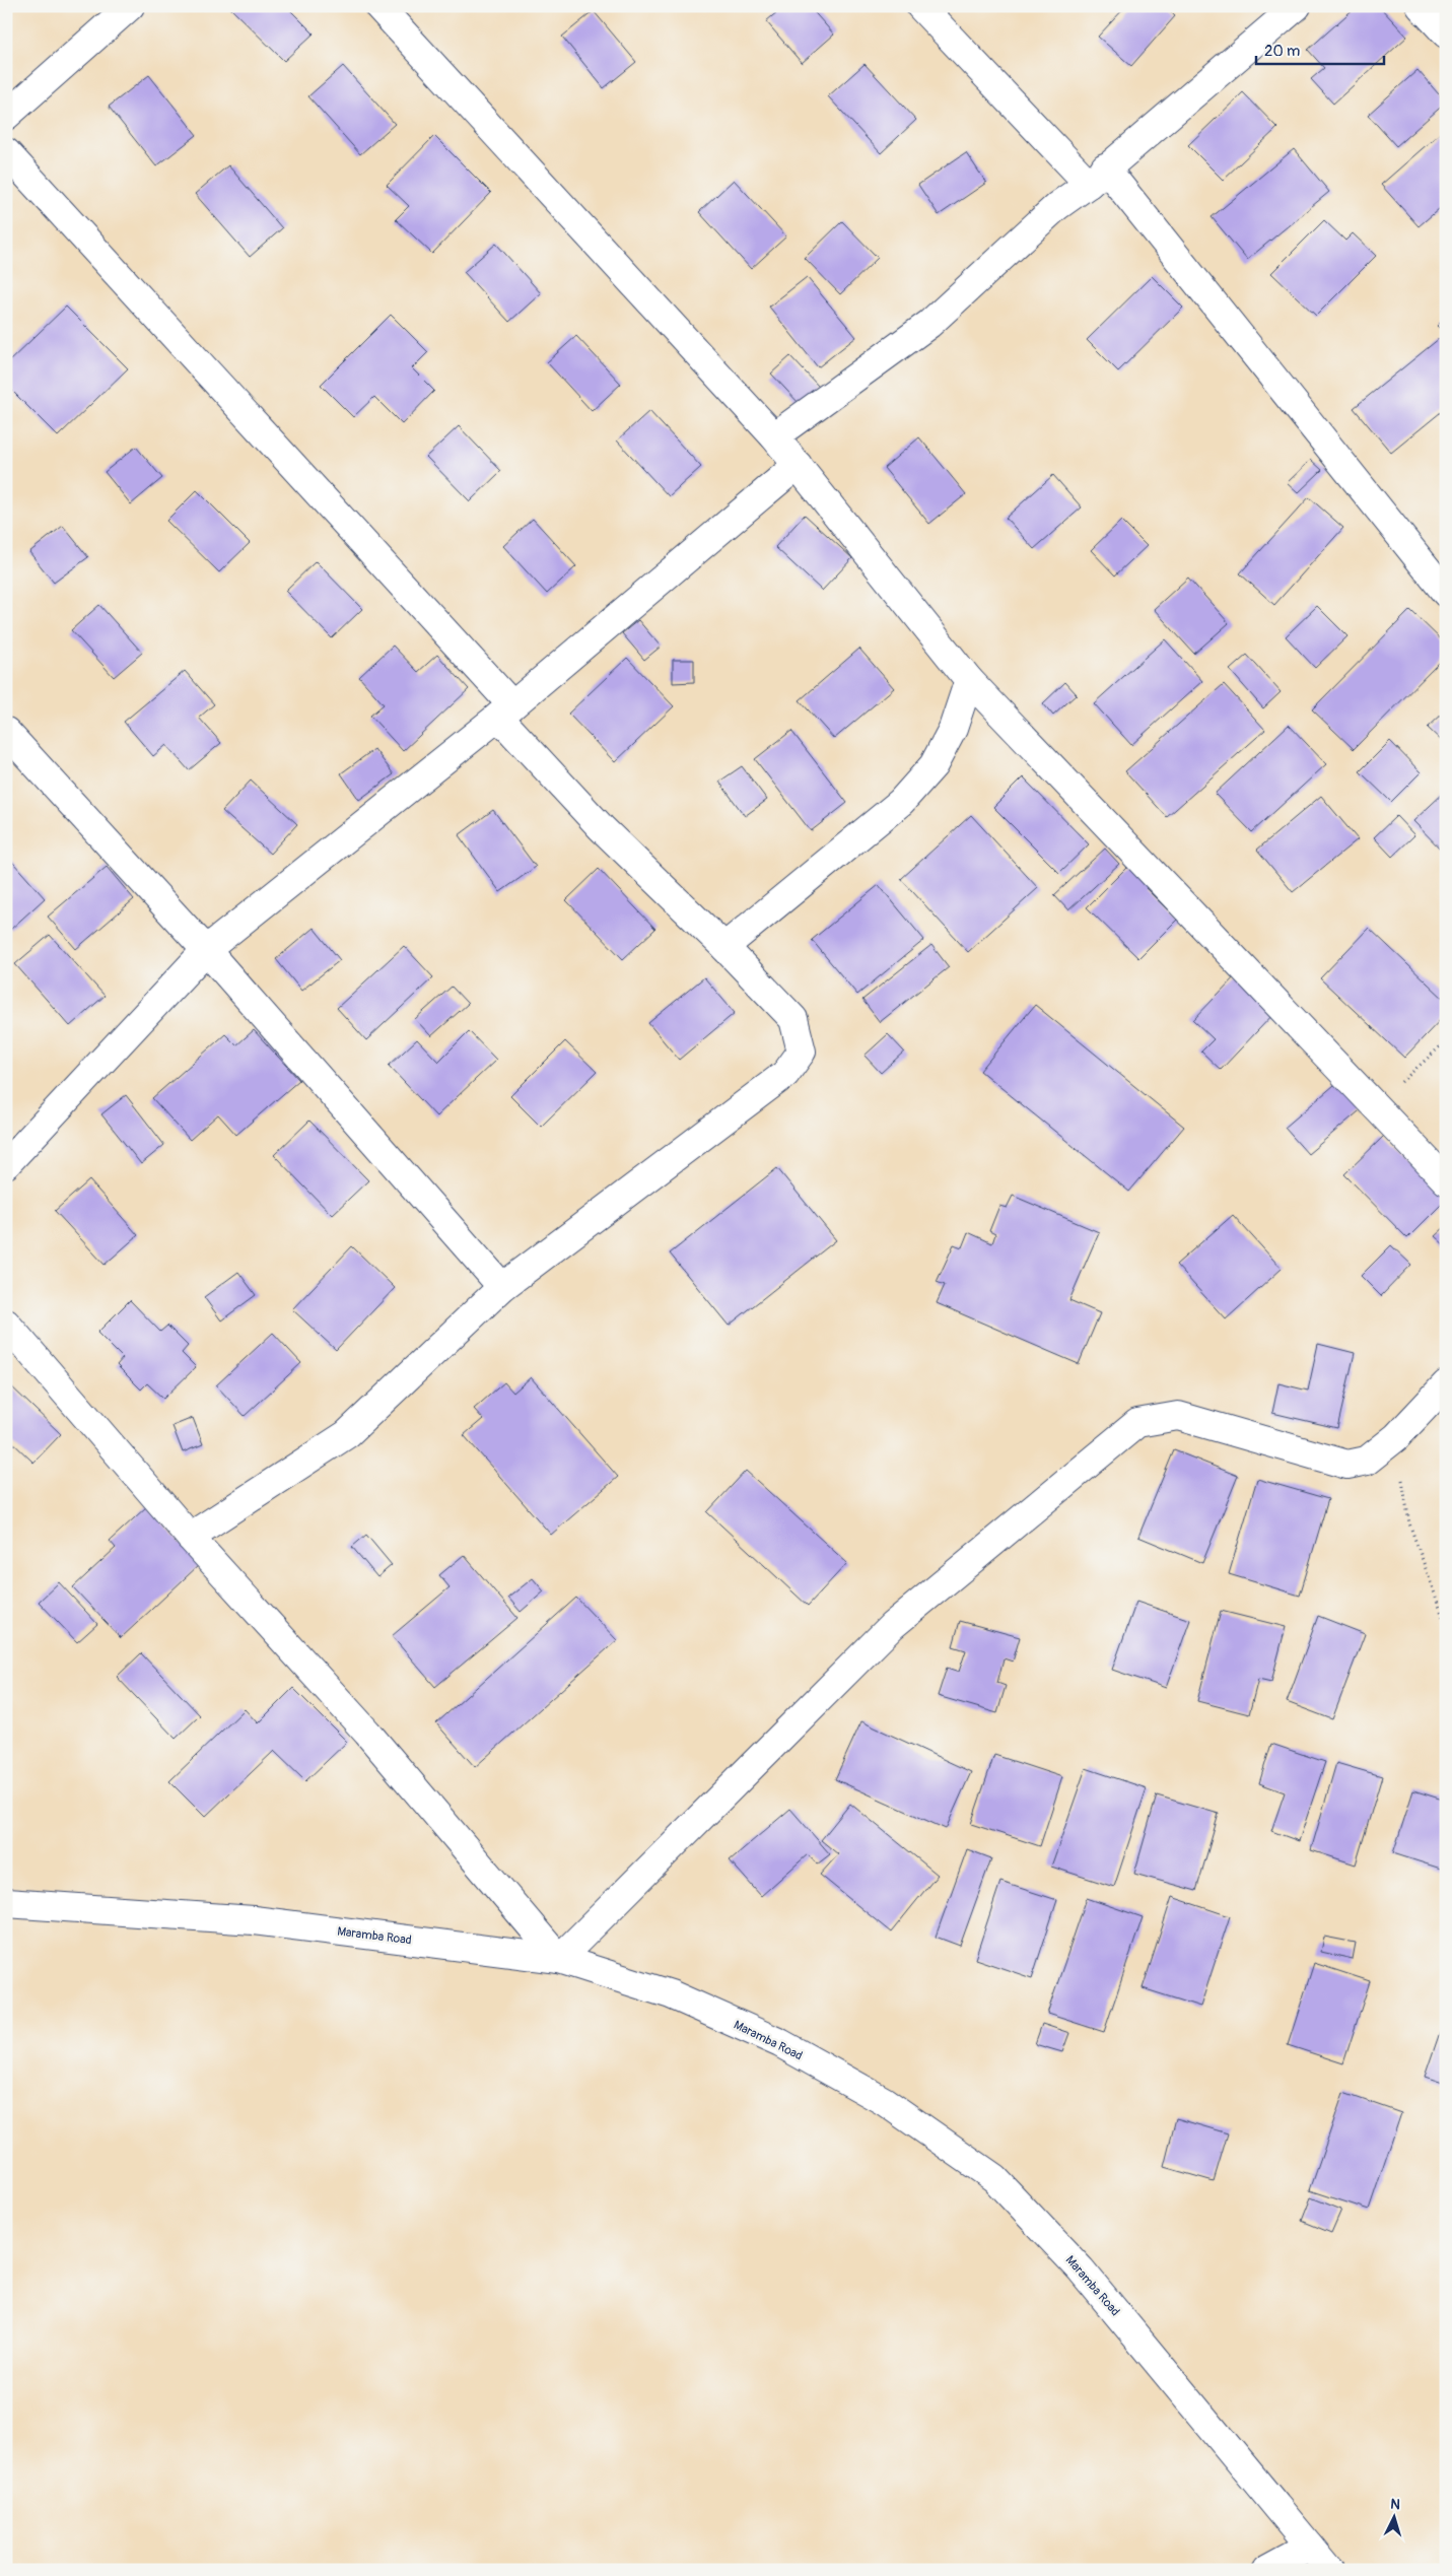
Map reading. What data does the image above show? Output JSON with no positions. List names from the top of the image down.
{
  "streets": {
    "street": ["Maramba Road"]
  },
  "scale_bar": "20 m",
  "north": "top"
}
